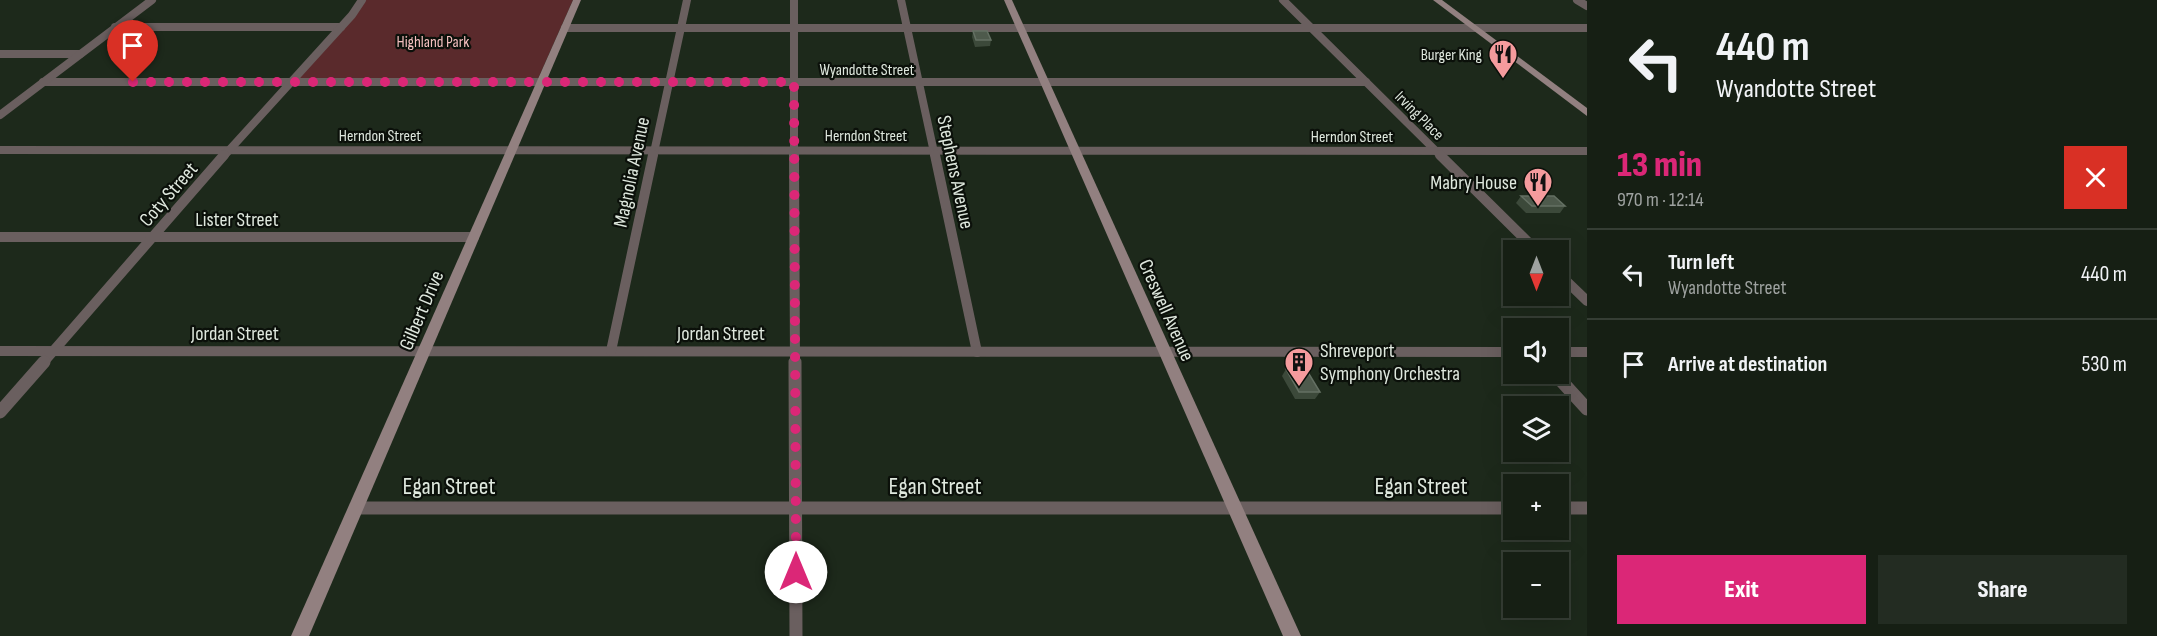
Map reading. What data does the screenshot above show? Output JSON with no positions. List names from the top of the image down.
{
  "streets": {
    "street": [
      "Wyandotte Street",
      "Irving Place",
      "Herndon Street",
      "Magnolia Avenue",
      "Stephens Avenue",
      "Coty Street",
      "Lister Street",
      "Gilbert Drive",
      "Creswell Avenue",
      "Jordan Street",
      "Egan Street"
    ]
  },
  "crossings": [
    ["Wyandotte Street", "Irving Place"],
    ["Wyandotte Street", "Magnolia Avenue"],
    ["Wyandotte Street", "Stephens Avenue"],
    ["Wyandotte Street", "Coty Street"],
    ["Wyandotte Street", "Gilbert Drive"],
    ["Wyandotte Street", "Creswell Avenue"],
    ["Irving Place", "Herndon Street"],
    ["Herndon Street", "Magnolia Avenue"],
    ["Herndon Street", "Stephens Avenue"],
    ["Herndon Street", "Coty Street"],
    ["Herndon Street", "Gilbert Drive"],
    ["Herndon Street", "Creswell Avenue"],
    ["Magnolia Avenue", "Jordan Street"],
    ["Stephens Avenue", "Jordan Street"],
    ["Coty Street", "Lister Street"],
    ["Coty Street", "Jordan Street"],
    ["Lister Street", "Gilbert Drive"],
    ["Gilbert Drive", "Jordan Street"],
    ["Gilbert Drive", "Egan Street"],
    ["Creswell Avenue", "Jordan Street"],
    ["Creswell Avenue", "Egan Street"]
  ],
  "parks": ["Highland Park"],
  "places": {
    "restaurant": ["Burger King", "Mabry House"],
    "building": ["Shreveport Symphony Orchestra"]
  },
  "north": "bottom",
  "page": {
    "turn": ["440 m", "Wyandotte Street"],
    "heading": ["13 min", "970 m · 12:14"],
    "list": [
      {
        "name": "Turn left",
        "note": "Wyandotte Street",
        "value": "440 m"
      },
      {
        "name": "Arrive at destination",
        "value": "530 m"
      }
    ],
    "map_buttons": ["+", "−"],
    "buttons": ["Exit", "Share"]
  }
}
